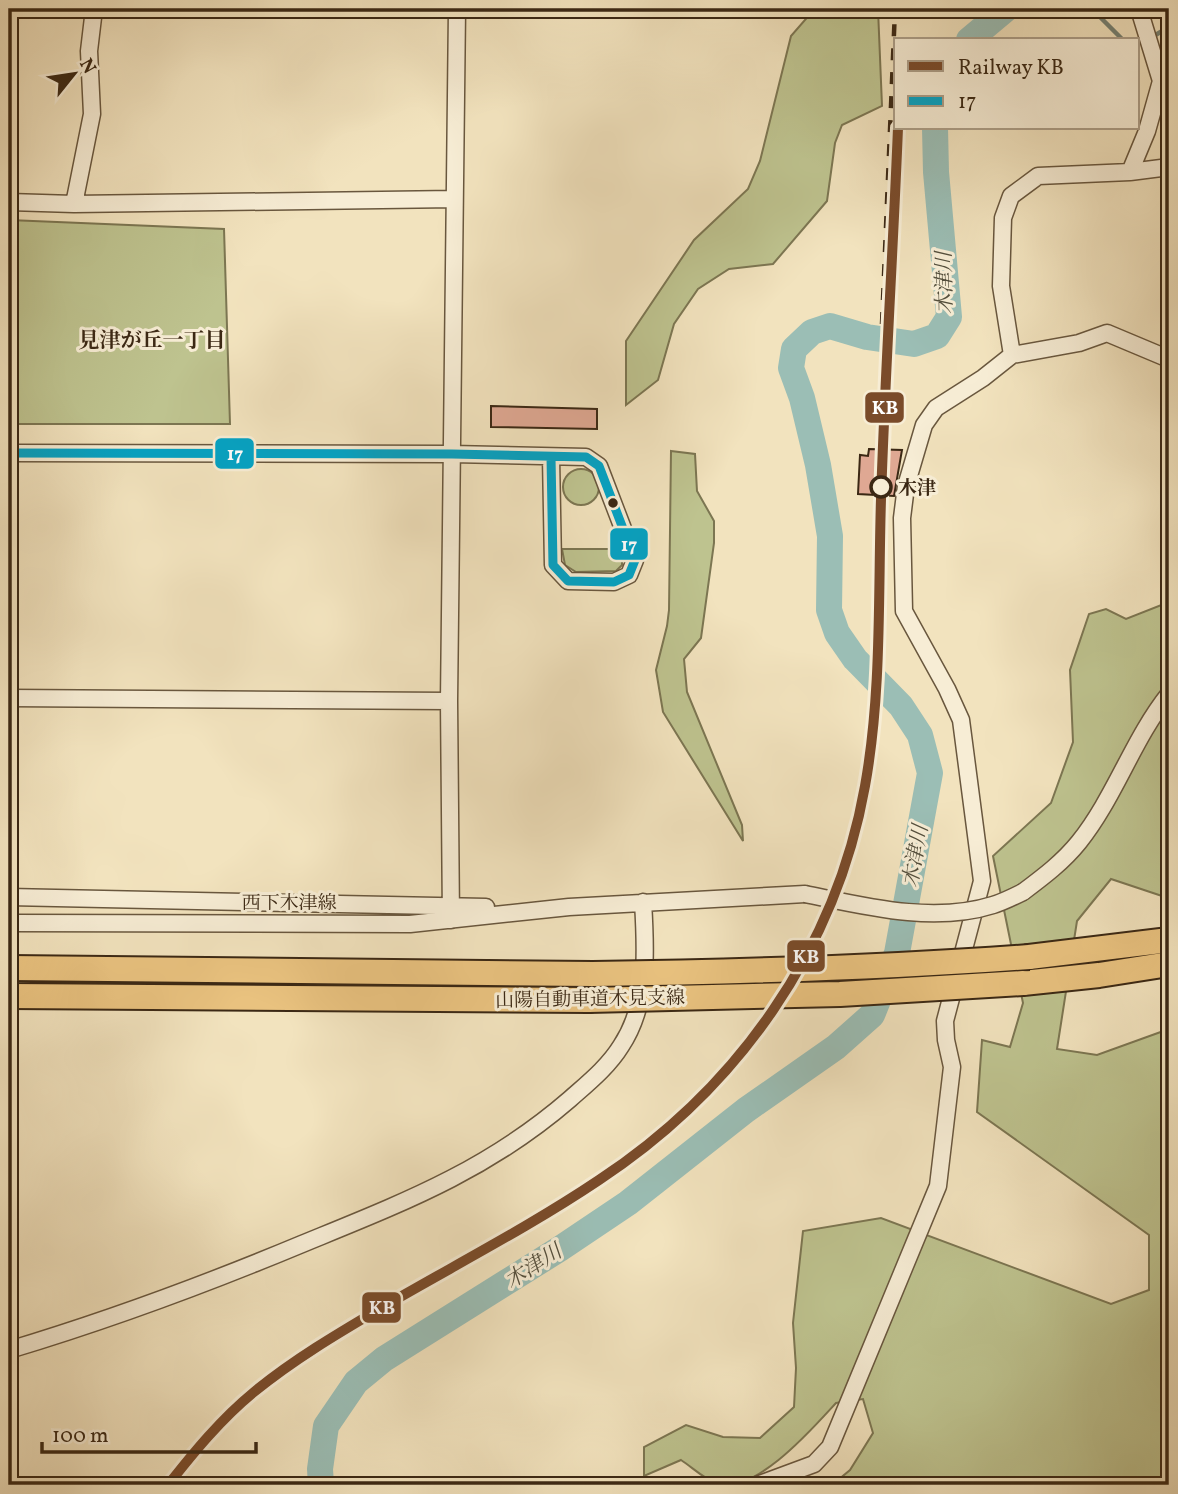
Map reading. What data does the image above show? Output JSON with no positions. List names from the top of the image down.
{
  "streets": {
    "highway": ["山陽自動車道木見支線"],
    "street": ["西下木津線"]
  },
  "districts": ["見津が丘一丁目"],
  "water": ["木津川"],
  "places": ["木津"],
  "lines": ["rail line KB", "transit line 17"],
  "legend": ["Railway KB", "17"],
  "scale_bar": "100 m",
  "north": "top right"
}
